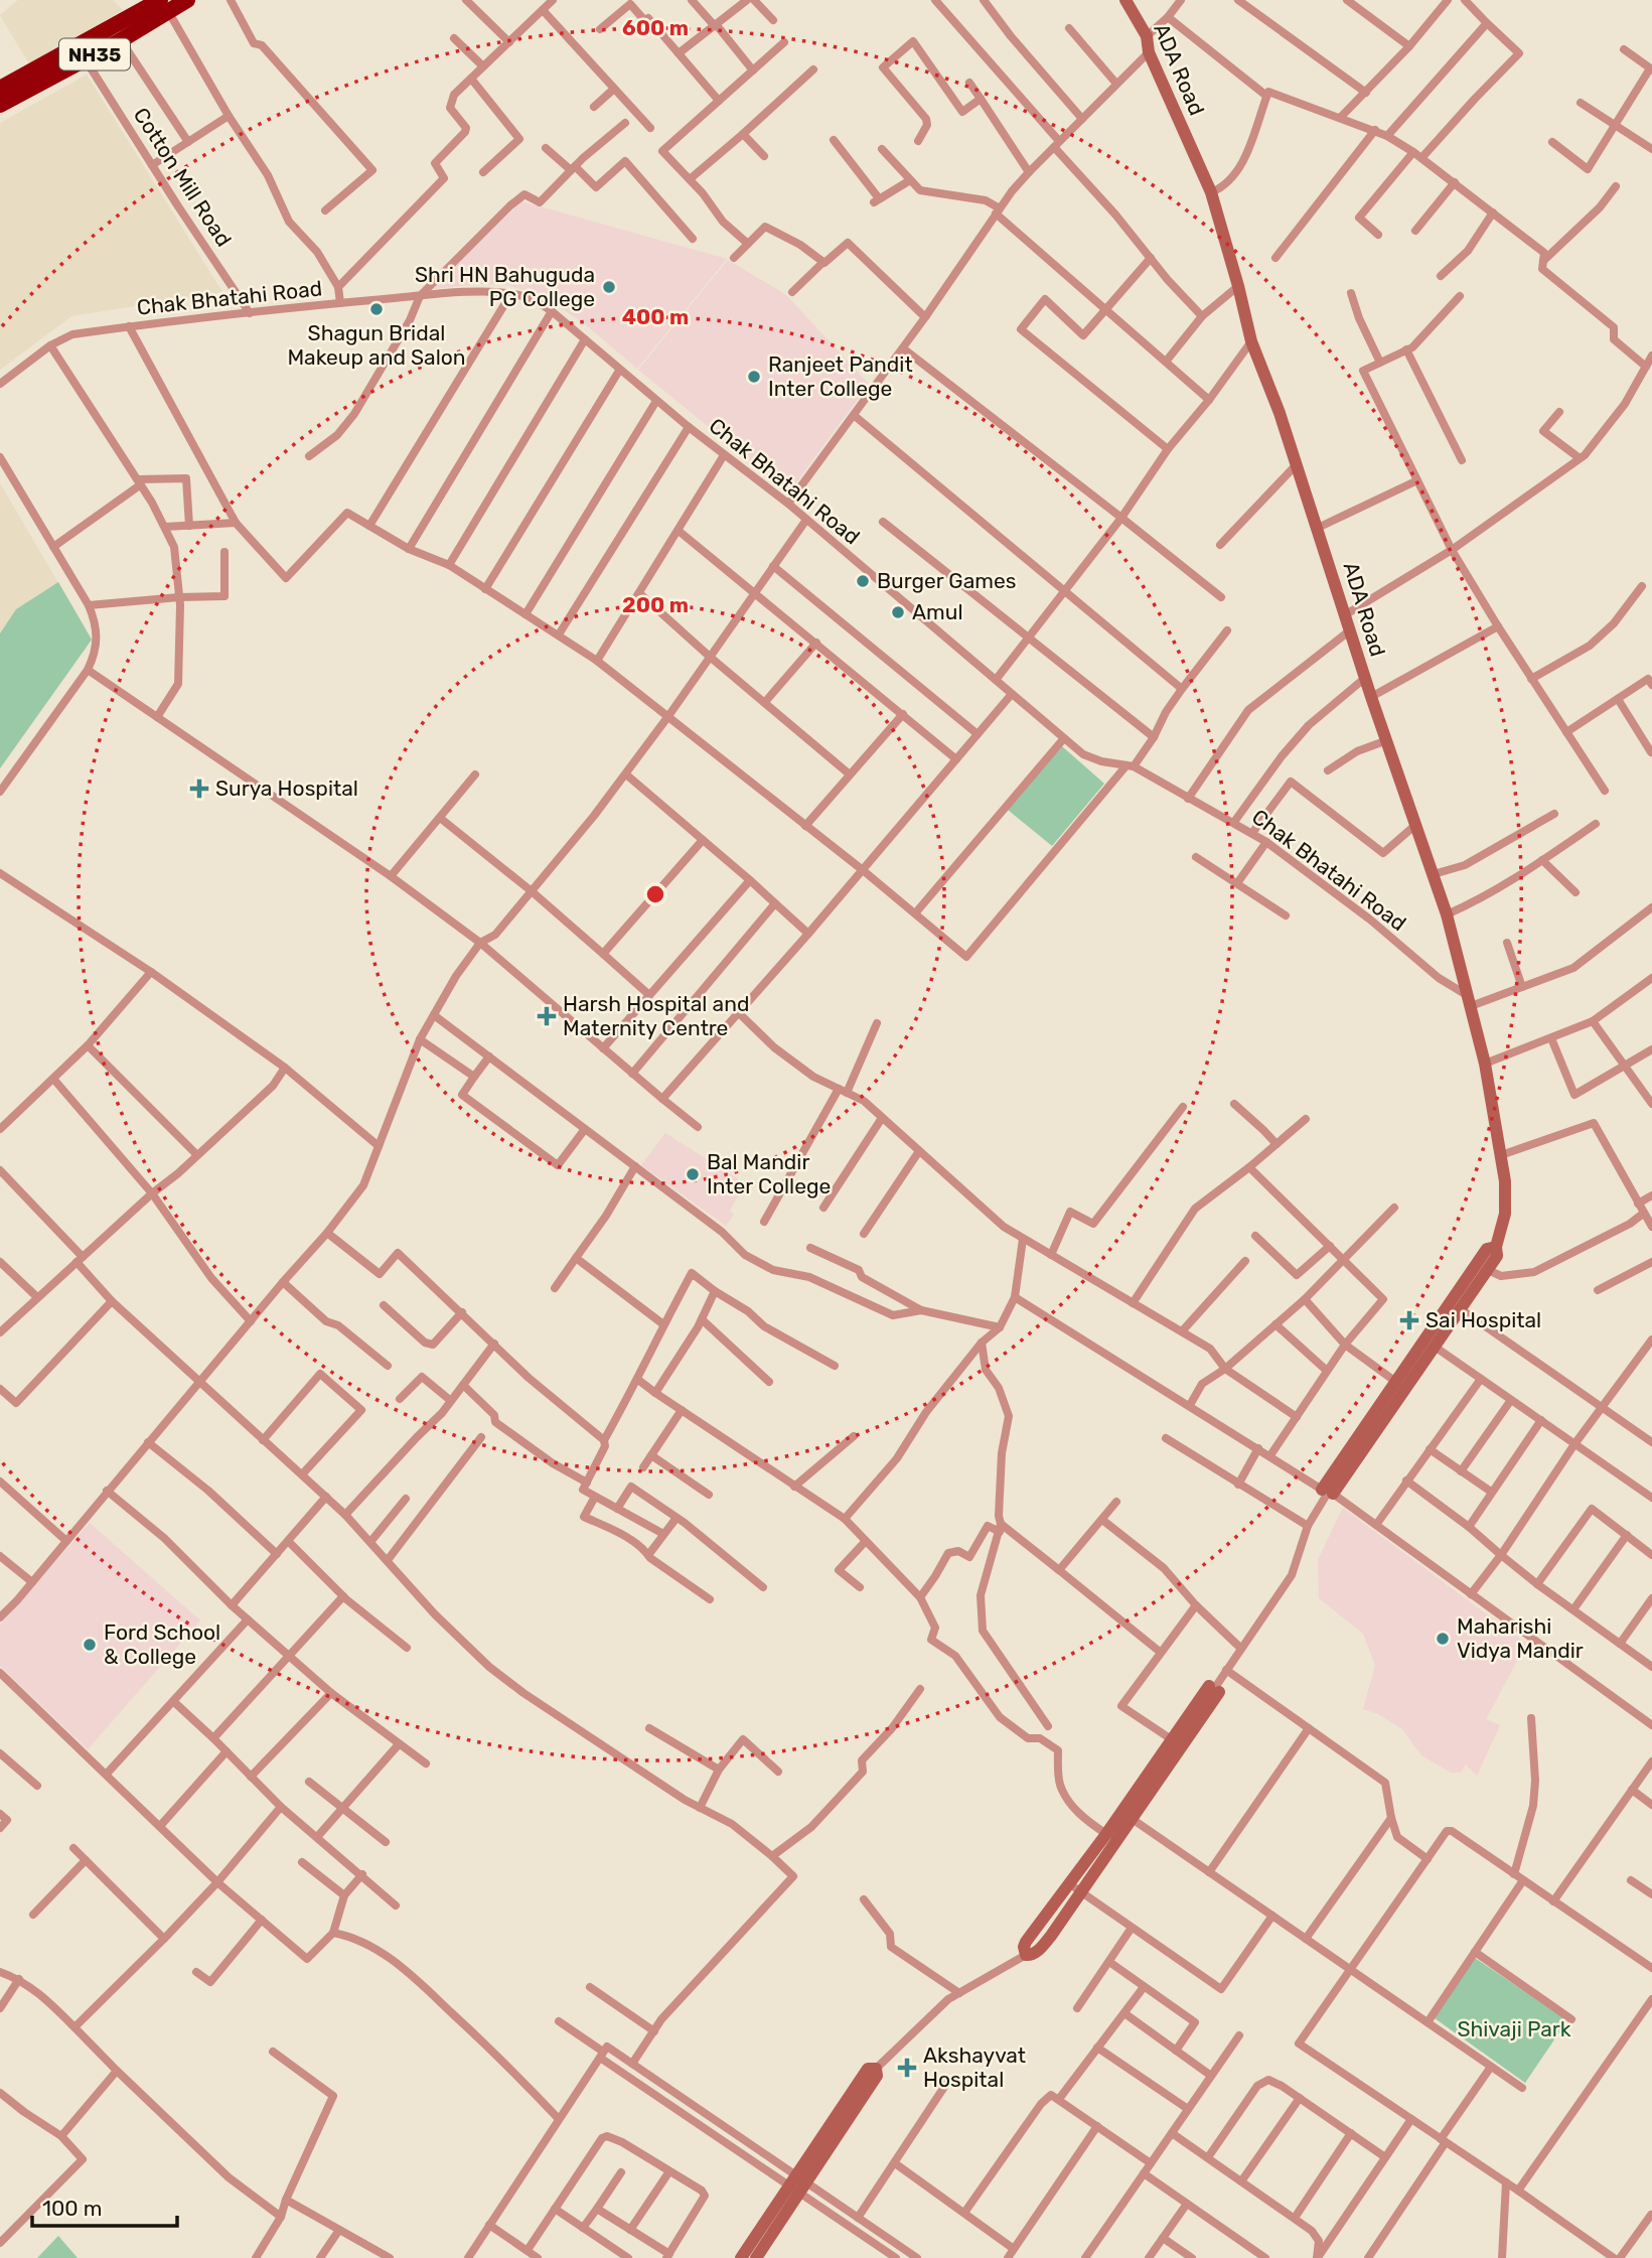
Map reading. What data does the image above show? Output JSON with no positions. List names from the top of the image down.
{
  "streets": {
    "highway": ["NH35"],
    "street": ["ADA Road", "Cotton Mill Road", "Chak Bhatahi Road"]
  },
  "crossings": [
    ["NH35", "Cotton Mill Road"],
    ["ADA Road", "Chak Bhatahi Road"],
    ["Cotton Mill Road", "Chak Bhatahi Road"]
  ],
  "parks": ["Shivaji Park"],
  "places": {
    "other": [
      "Shri HN Bahuguda PG College",
      "Shagun Bridal Makeup and Salon",
      "Ranjeet Pandit Inter College",
      "Burger Games",
      "Amul",
      "Bal Mandir Inter College",
      "Maharishi Vidya Mandir",
      "Ford School & College"
    ],
    "health": [
      "Surya Hospital",
      "Harsh Hospital and Maternity Centre",
      "Sai Hospital",
      "Akshayvat Hospital"
    ]
  },
  "scale_bar": "100 m",
  "rings": ["600 m", "400 m", "200 m"]
}
